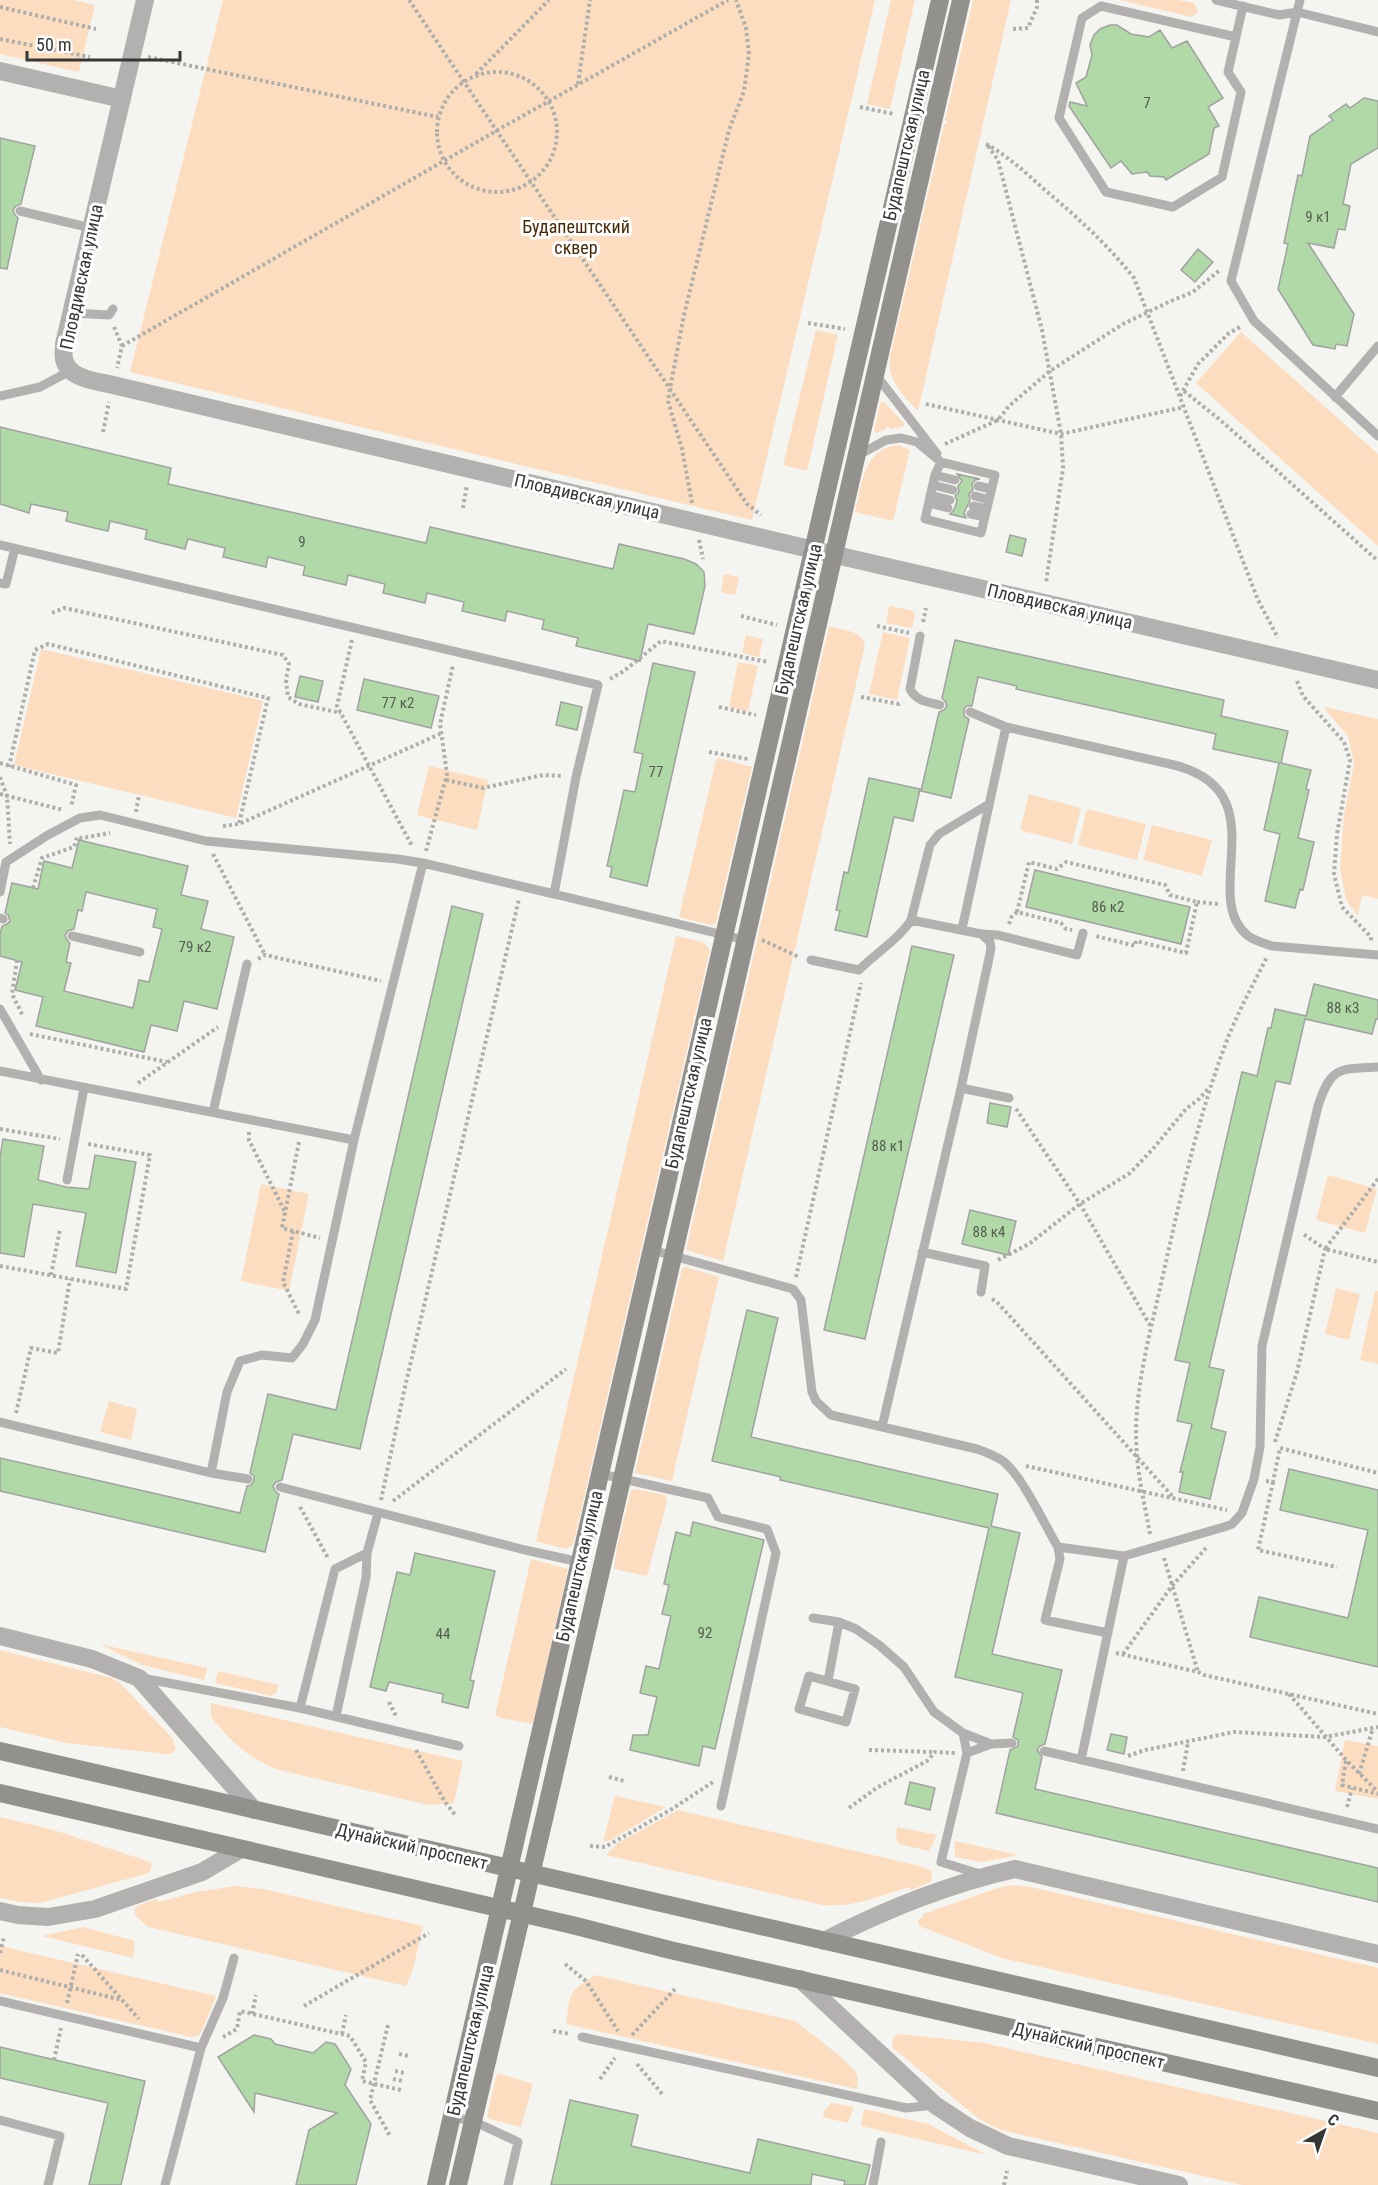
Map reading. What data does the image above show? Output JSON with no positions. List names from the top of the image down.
{
  "streets": {
    "street": ["Будапештская улица", "Пловдивская улица", "Дунайский проспект"]
  },
  "crossings": [
    ["Будапештская улица", "Пловдивская улица"],
    ["Будапештская улица", "Дунайский проспект"]
  ],
  "parks": ["Будапештский сквер"],
  "house_numbers": [
    "7",
    "9 к1",
    "9",
    "77 к2",
    "77",
    "86 к2",
    "79 к2",
    "88 к3",
    "88 к1",
    "88 к4",
    "92",
    "44"
  ],
  "scale_bar": "50 m",
  "north": "top right"
}
